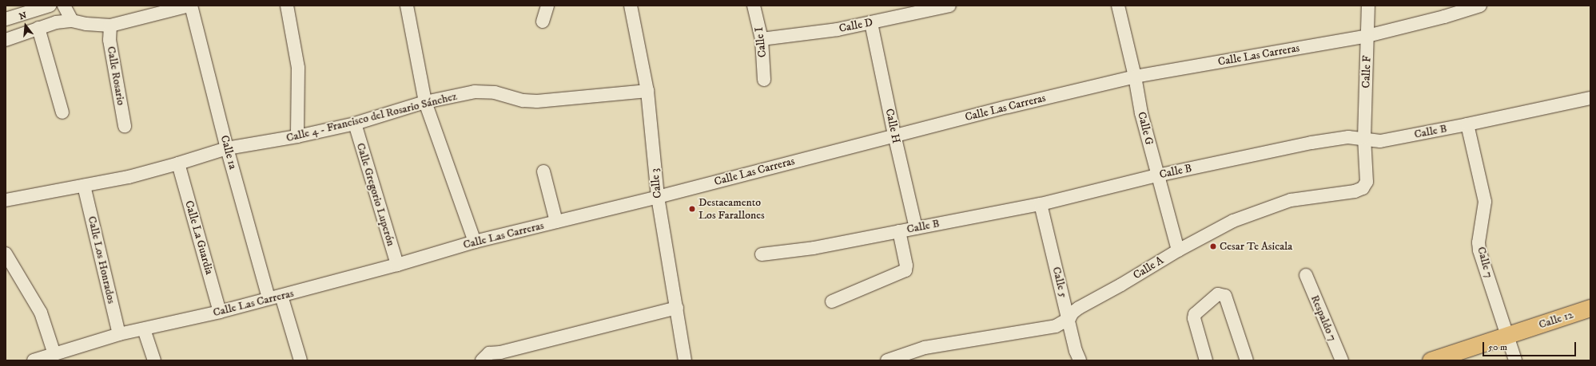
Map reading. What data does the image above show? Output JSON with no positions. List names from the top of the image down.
{
  "streets": {
    "main road": ["Calle 12"],
    "street": [
      "Calle D",
      "Calle I",
      "Calle Las Carreras",
      "Calle F",
      "Calle Rosario",
      "Calle 4 - Francisco del Rosario Sánchez",
      "Calle H",
      "Calle G",
      "Calle B",
      "Calle 1a",
      "Calle 3",
      "Calle Gregorio Luperón",
      "Calle La Guardia",
      "Calle Los Honrados",
      "Calle 7",
      "Calle A",
      "Calle 5",
      "Respaldo 7"
    ]
  },
  "crossings": [
    ["Calle D", "Calle I"],
    ["Calle D", "Calle H"],
    ["Calle Las Carreras", "Calle F"],
    ["Calle Las Carreras", "Calle H"],
    ["Calle Las Carreras", "Calle G"],
    ["Calle Las Carreras", "Calle 1a"],
    ["Calle Las Carreras", "Calle 3"],
    ["Calle Las Carreras", "Calle Gregorio Luperón"],
    ["Calle Las Carreras", "Calle La Guardia"],
    ["Calle Las Carreras", "Calle Los Honrados"],
    ["Calle F", "Calle B"],
    ["Calle F", "Calle A"],
    ["Calle 4 - Francisco del Rosario Sánchez", "Calle 1a"],
    ["Calle 4 - Francisco del Rosario Sánchez", "Calle 3"],
    ["Calle 4 - Francisco del Rosario Sánchez", "Calle Gregorio Luperón"],
    ["Calle 4 - Francisco del Rosario Sánchez", "Calle La Guardia"],
    ["Calle 4 - Francisco del Rosario Sánchez", "Calle Los Honrados"],
    ["Calle H", "Calle B"],
    ["Calle G", "Calle B"],
    ["Calle G", "Calle A"],
    ["Calle B", "Calle 7"],
    ["Calle B", "Calle A"],
    ["Calle B", "Calle 5"],
    ["Calle 7", "Calle 12"],
    ["Calle A", "Calle 5"]
  ],
  "places": ["Destacamento Los Farallones", "Cesar Te Asicala"],
  "scale_bar": "50 m",
  "north": "top"
}
